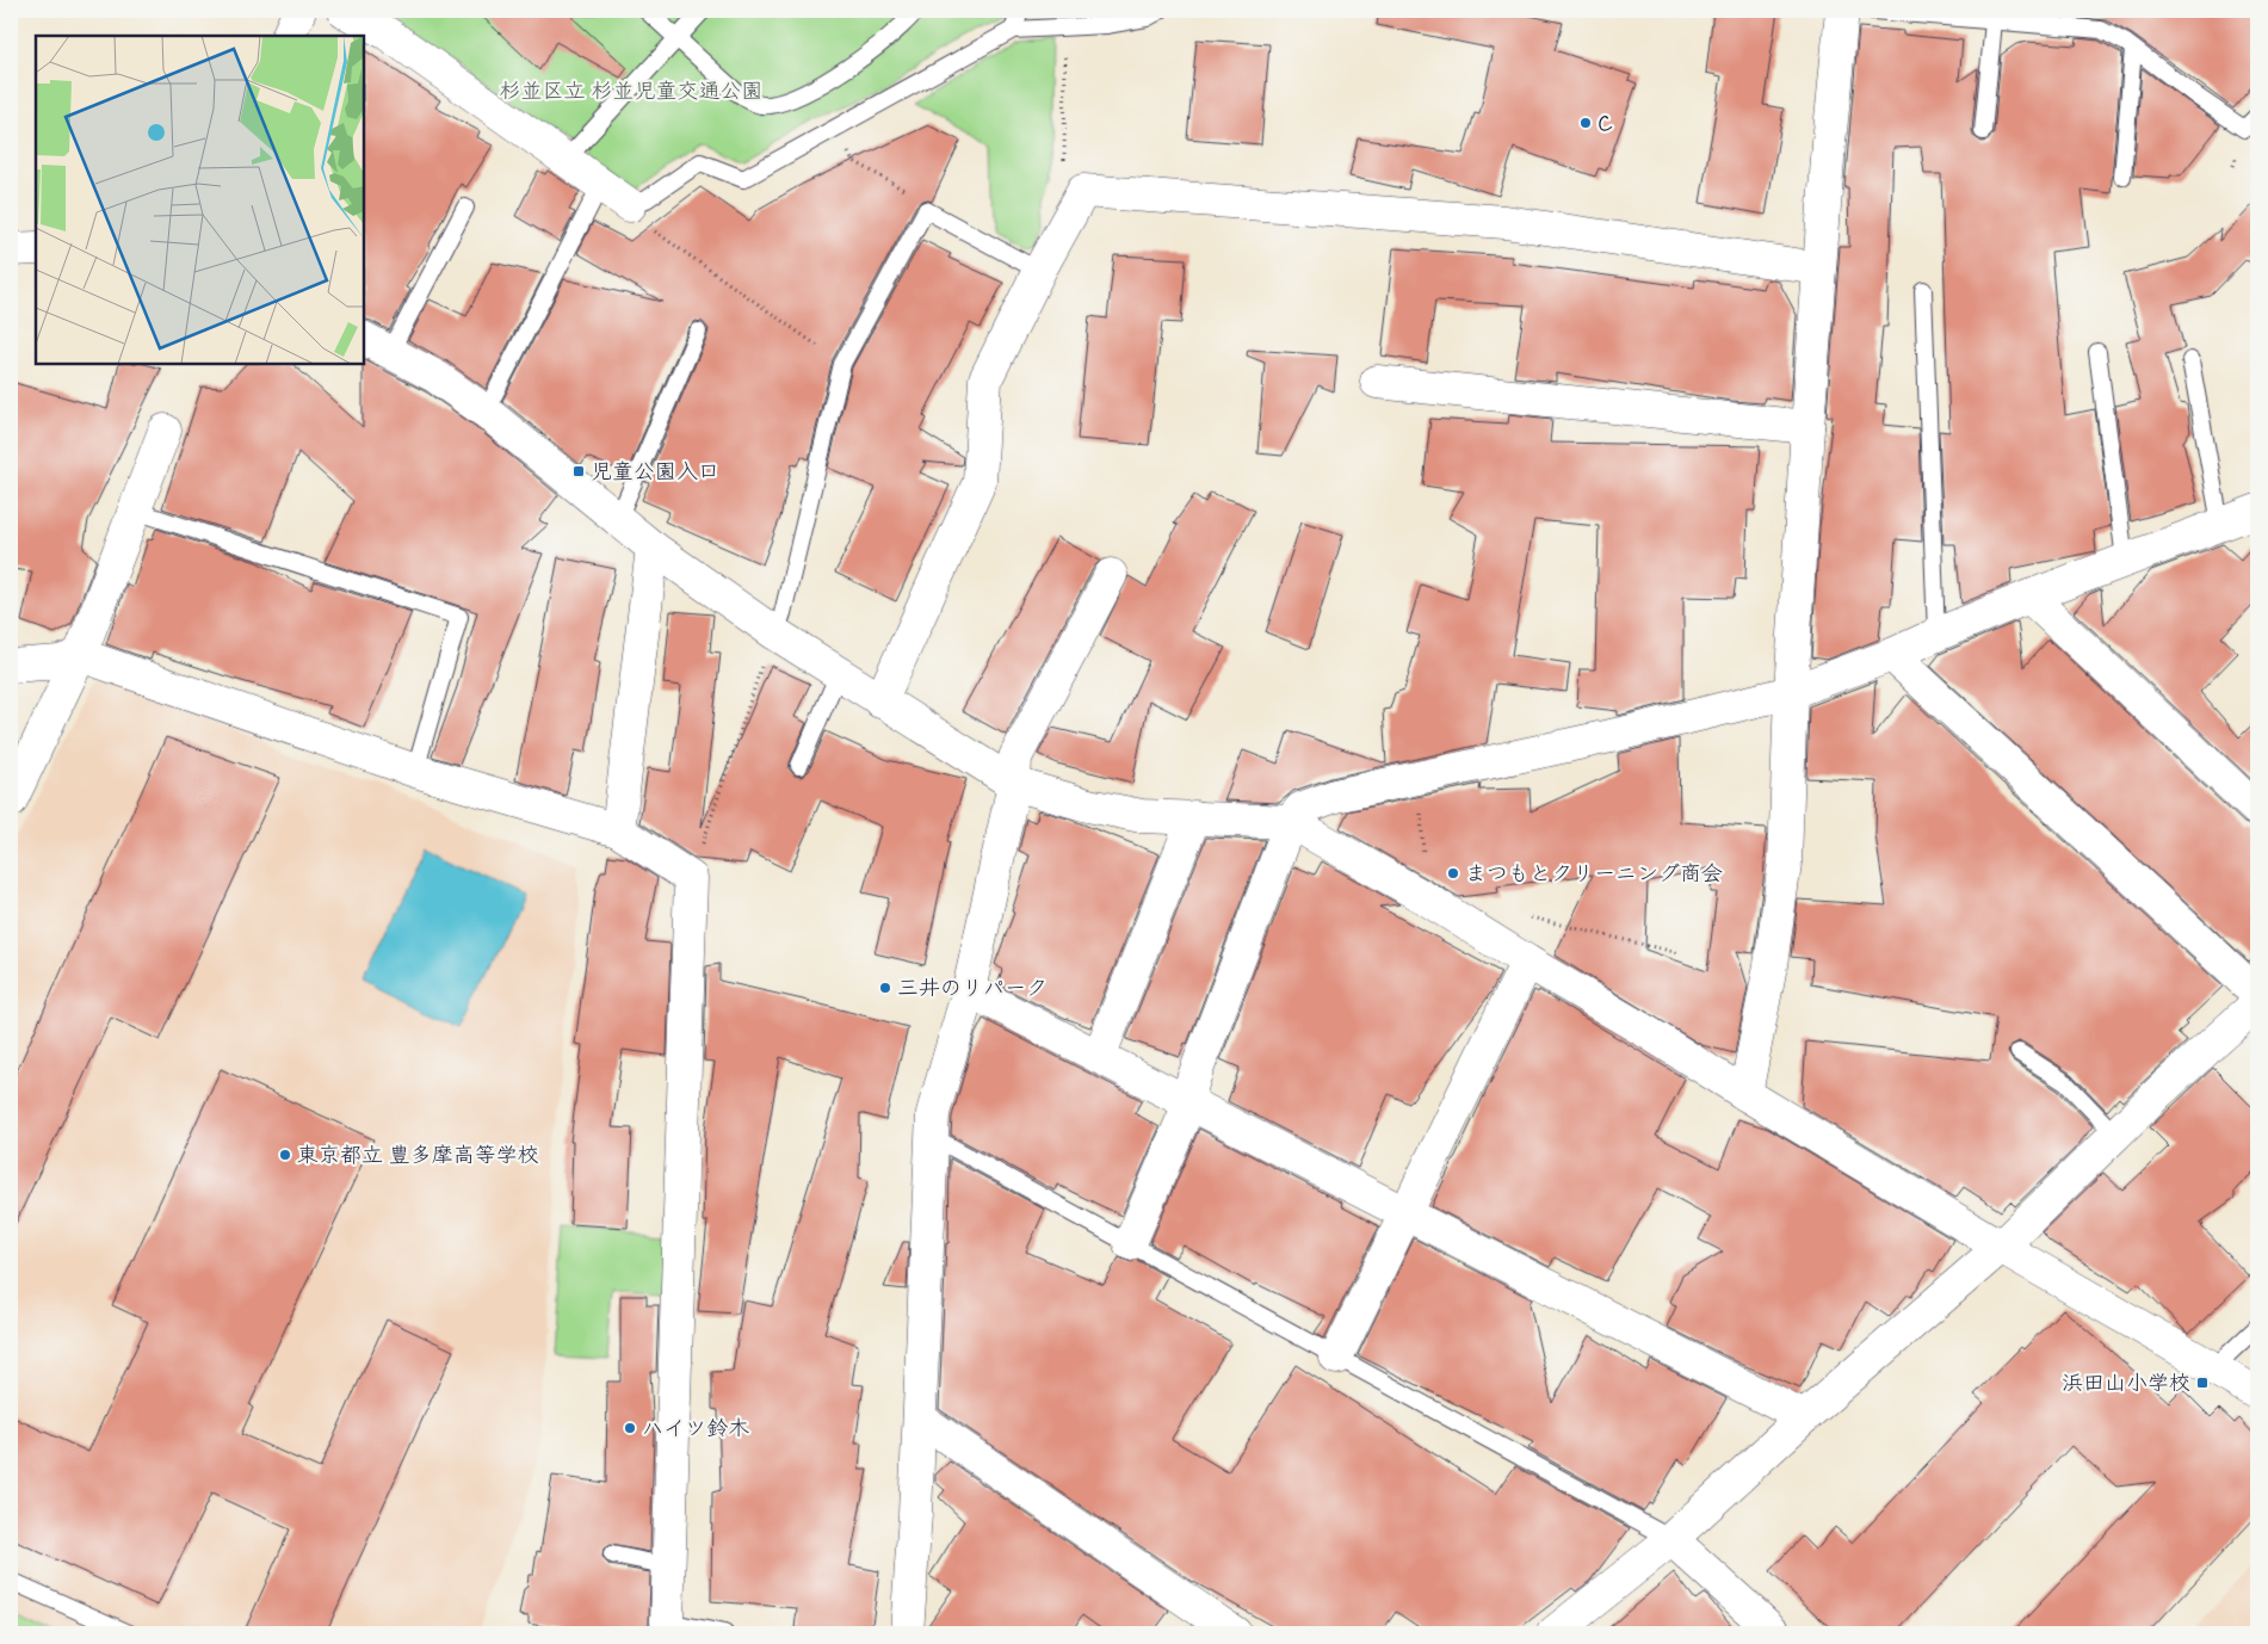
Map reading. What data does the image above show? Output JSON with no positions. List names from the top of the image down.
{
  "parks": ["杉並区立 杉並児童交通公園"],
  "places": {
    "other": [
      "C",
      "まつもとクリーニング商会",
      "三井のリパーク",
      "東京都立 豊多摩高等学校",
      "ハイツ鈴木"
    ],
    "transit": ["児童公園入口", "浜田山小学校"]
  }
}
